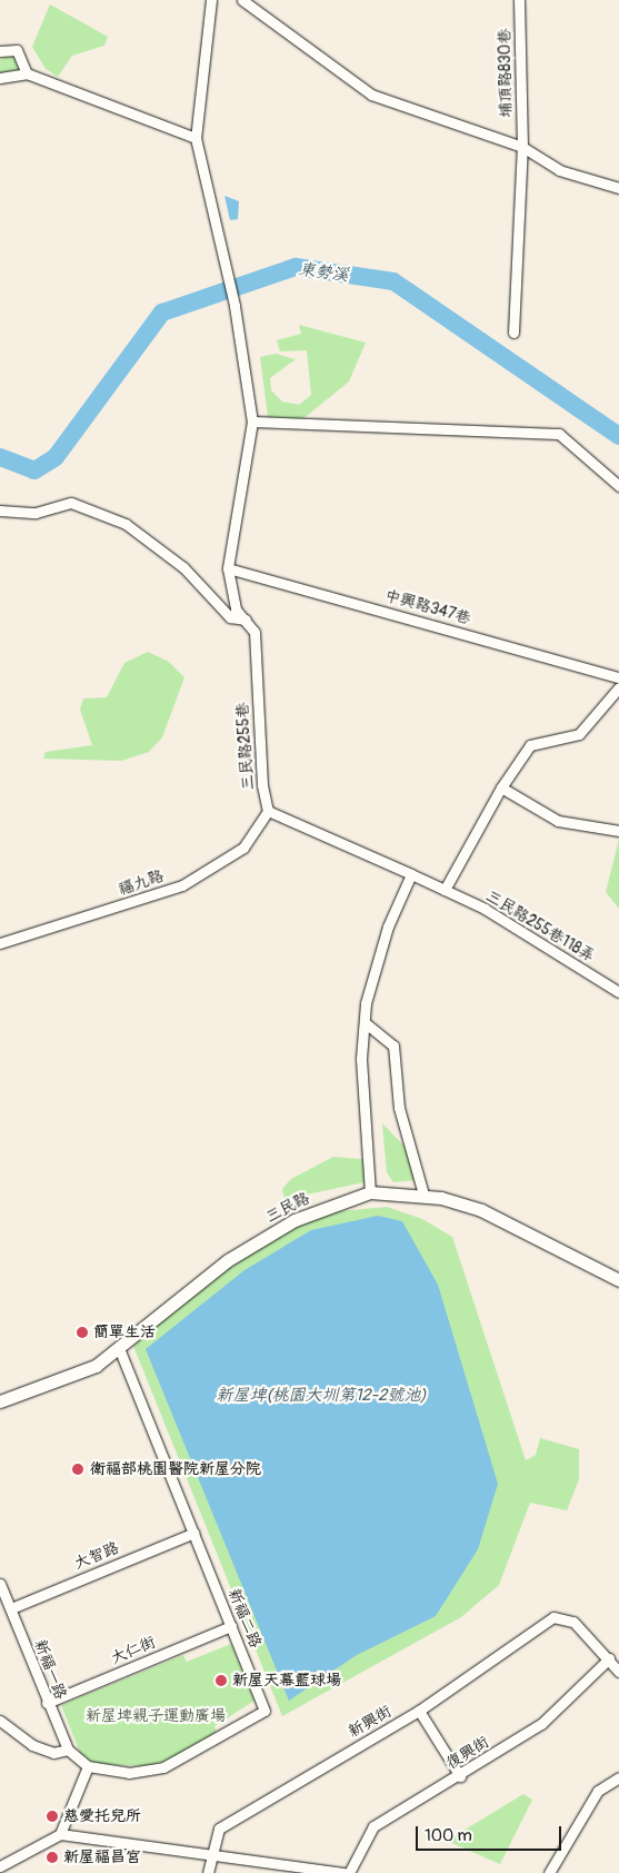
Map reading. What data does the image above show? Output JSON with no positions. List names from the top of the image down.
{
  "streets": {
    "street": [
      "埔頂路830巷",
      "中興路347巷",
      "三民路255巷",
      "福九路",
      "三民路255巷118弄",
      "三民路",
      "大智路",
      "新福二路",
      "大仁街",
      "新福一路",
      "新興街",
      "復興街"
    ]
  },
  "crossings": [
    ["中興路347巷", "三民路255巷"],
    ["三民路255巷", "福九路"],
    ["三民路", "新福二路"],
    ["大智路", "新福二路"],
    ["大智路", "新福一路"],
    ["新福二路", "大仁街"],
    ["新福二路", "新福一路"],
    ["大仁街", "新福一路"],
    ["新興街", "復興街"]
  ],
  "water": ["東勢溪", "新屋埤(桃園大圳第12-2號池)"],
  "parks": ["新屋埤親子運動廣場"],
  "places": [
    "簡單生活",
    "衛福部桃園醫院新屋分院",
    "新屋天幕籃球場",
    "慈愛托兒所",
    "新屋福昌宮"
  ],
  "scale_bar": "100 m"
}
